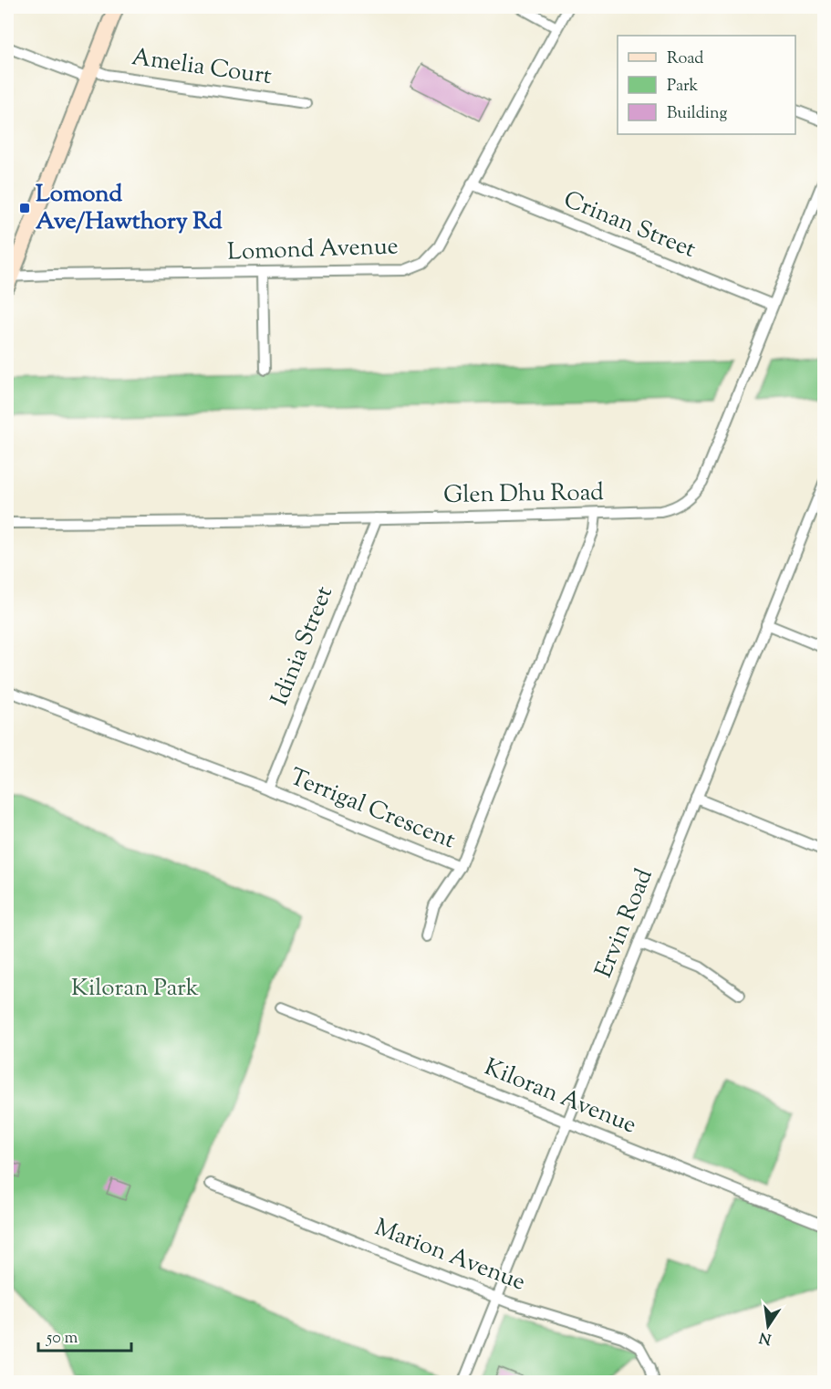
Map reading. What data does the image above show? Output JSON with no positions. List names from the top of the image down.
{
  "streets": {
    "street": [
      "Amelia Court",
      "Crinan Street",
      "Lomond Avenue",
      "Glen Dhu Road",
      "Idinia Street",
      "Terrigal Crescent",
      "Ervin Road",
      "Kiloran Avenue",
      "Marion Avenue"
    ]
  },
  "crossings": [
    ["Crinan Street", "Lomond Avenue"],
    ["Crinan Street", "Glen Dhu Road"],
    ["Glen Dhu Road", "Idinia Street"],
    ["Glen Dhu Road", "Terrigal Crescent"],
    ["Idinia Street", "Terrigal Crescent"],
    ["Ervin Road", "Kiloran Avenue"],
    ["Ervin Road", "Marion Avenue"]
  ],
  "parks": ["Kiloran Park"],
  "places": {
    "transit": ["Lomond Ave/Hawthory Rd"]
  },
  "legend": ["Road", "Park", "Building"],
  "scale_bar": "50 m",
  "north": "bottom"
}
